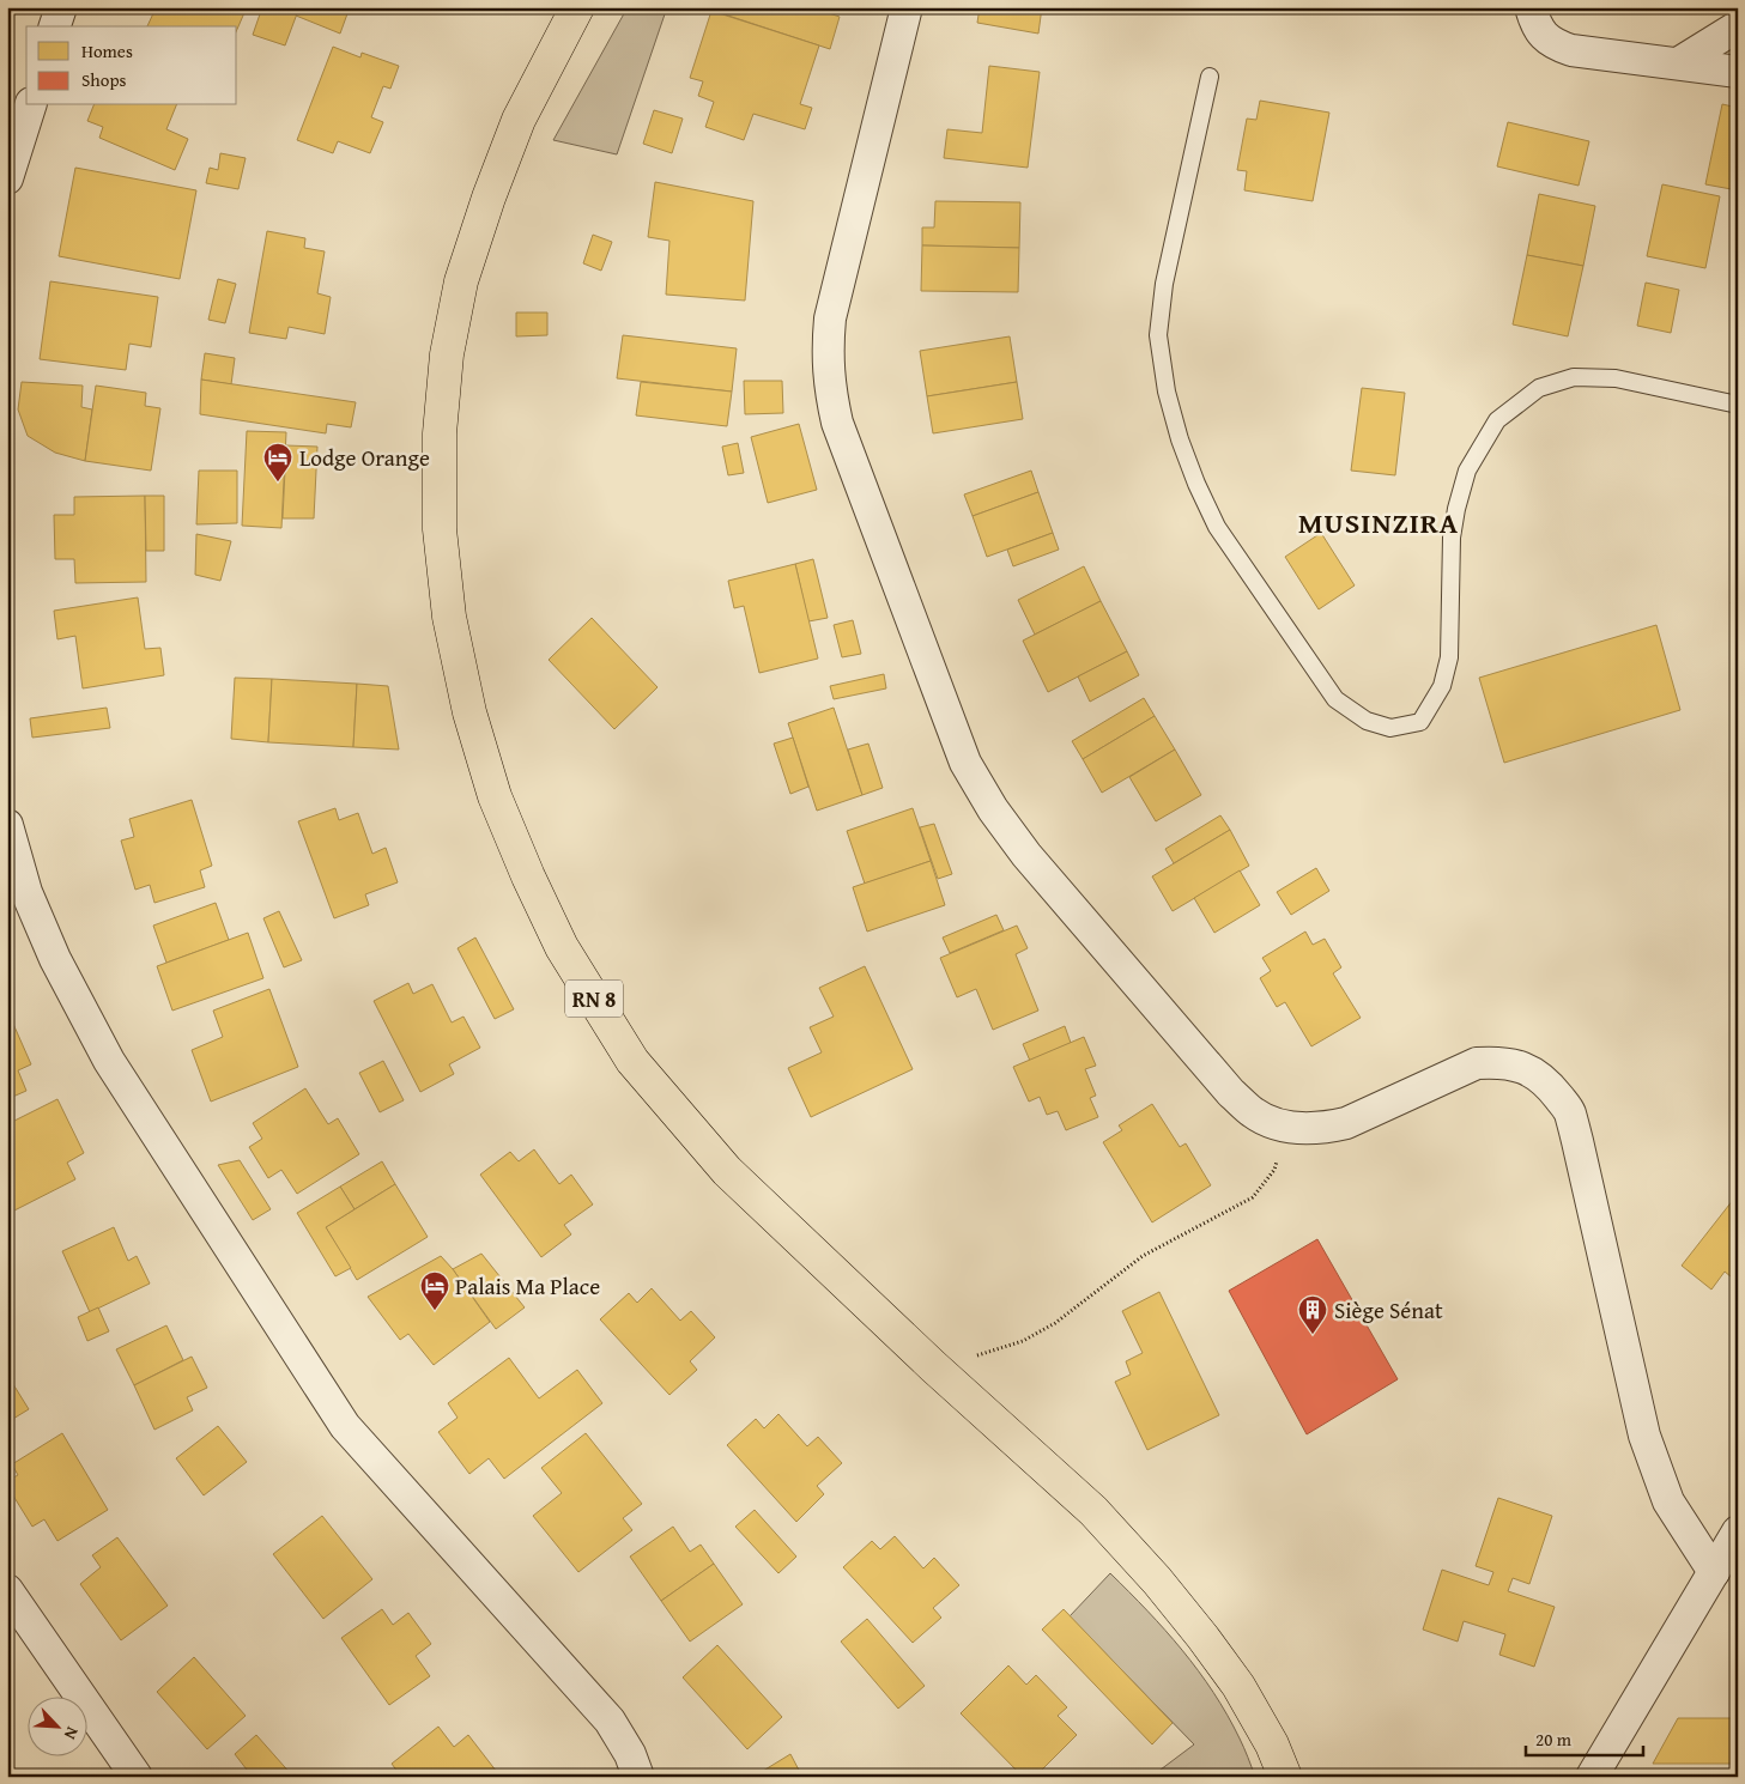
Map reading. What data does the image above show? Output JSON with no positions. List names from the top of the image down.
{
  "streets": {
    "main road": ["RN 8"]
  },
  "districts": ["MUSINZIRA"],
  "places": {
    "hotel": ["Lodge Orange", "Palais Ma Place"],
    "building": ["Siège Sénat"]
  },
  "legend": ["Homes", "Shops"],
  "scale_bar": "20 m",
  "north": "bottom right"
}
